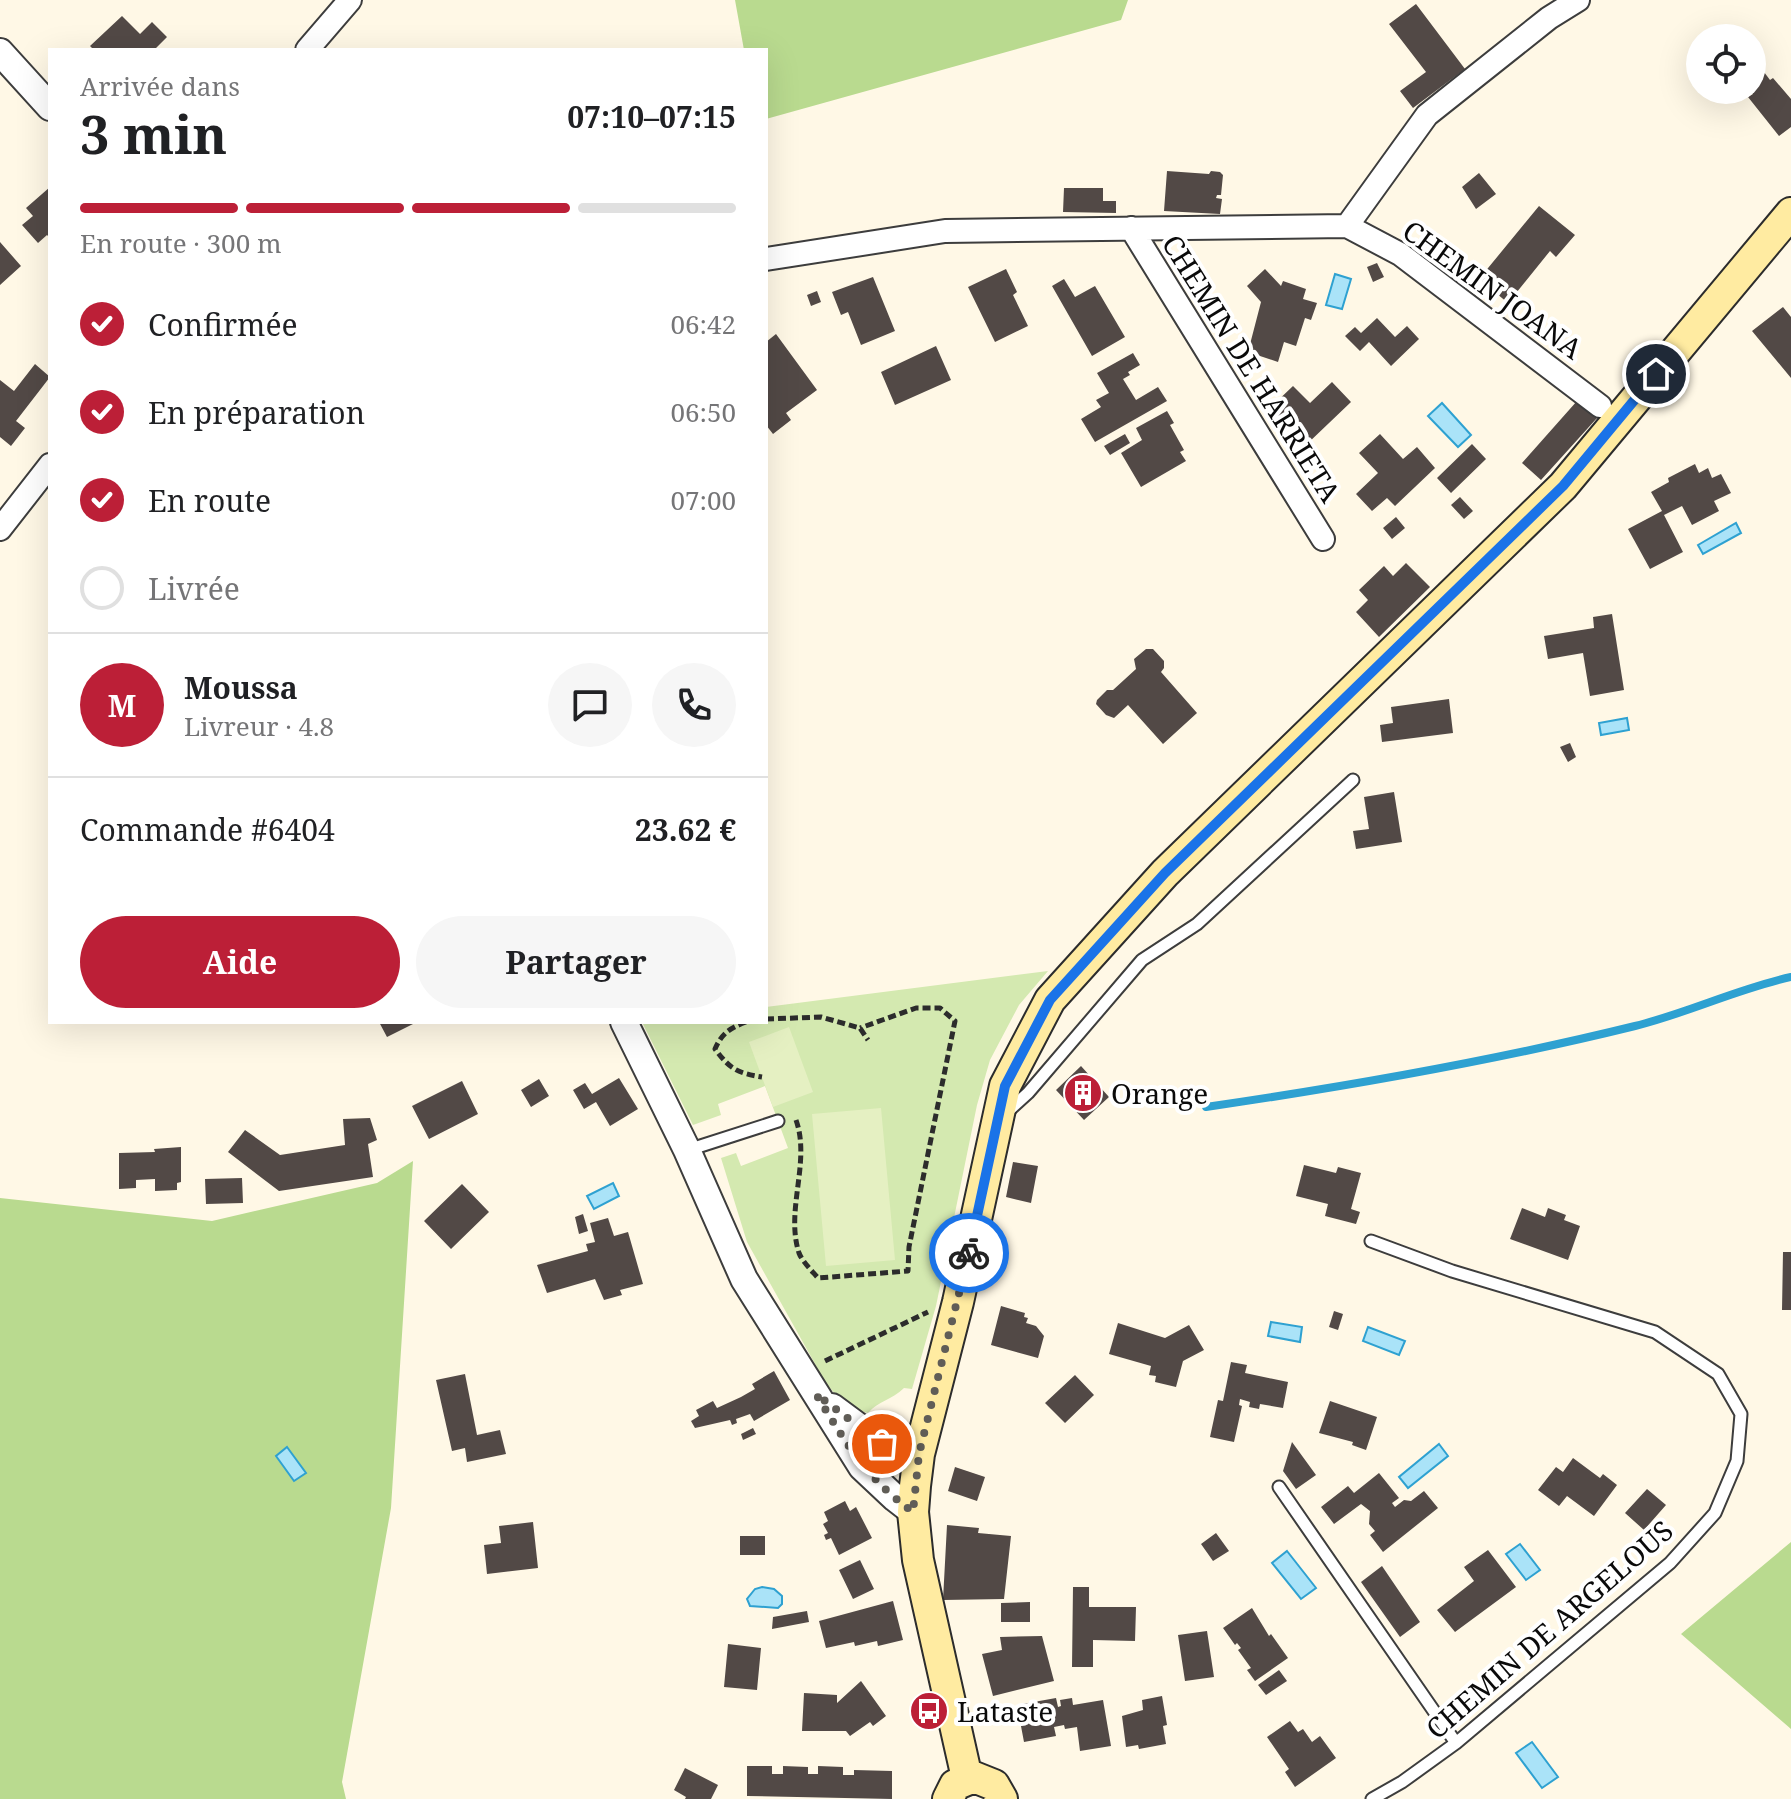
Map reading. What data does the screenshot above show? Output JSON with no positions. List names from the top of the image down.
{
  "streets": {
    "street": ["CHEMIN JOANA", "CHEMIN DE HARRIETA"],
    "lane": ["CHEMIN DE ARGELOUS"]
  },
  "crossings": [
    ["CHEMIN JOANA", "CHEMIN DE HARRIETA"]
  ],
  "places": {
    "building": ["Orange"],
    "bus stop": ["Lataste"]
  },
  "page": {
    "heading": ["3 min", "Arrivée dans", "07:10–07:15"],
    "panel": [
      "Moussa",
      "Livreur · 4.8",
      "Commande #6404",
      "23.62 €"
    ],
    "bar": "En route · 300 m",
    "list": [
      ["Confirmée", "06:42"],
      ["En préparation", "06:50"],
      ["En route", "07:00"],
      "Livrée"
    ],
    "round": "M",
    "buttons": ["Aide", "Partager"]
  }
}
